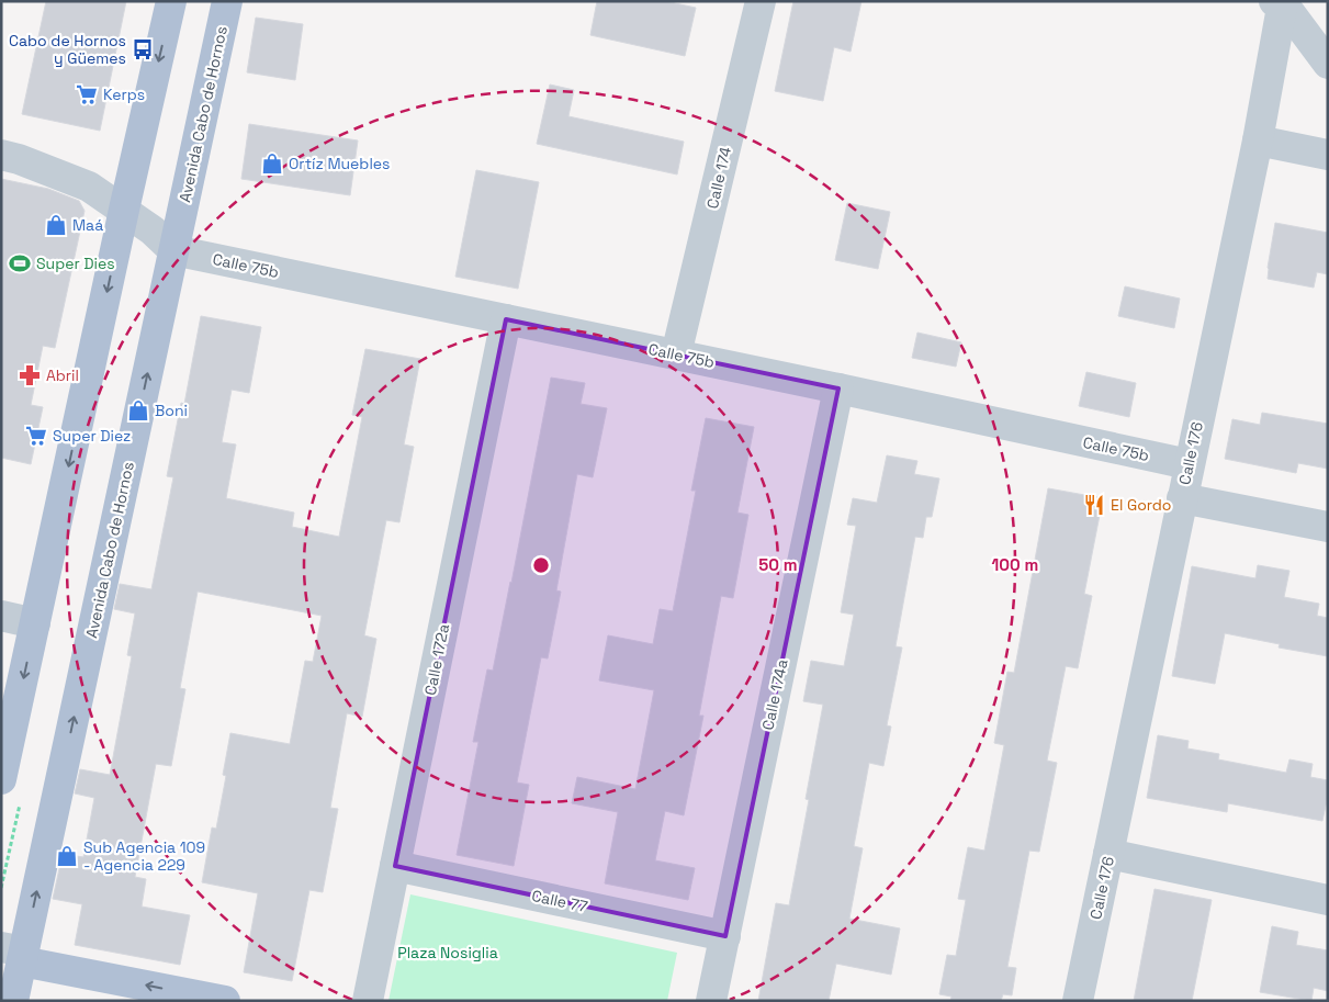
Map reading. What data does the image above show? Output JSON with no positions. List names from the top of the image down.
{
  "streets": {
    "main road": ["Avenida Cabo de Hornos"],
    "street": [
      "Calle 174",
      "Calle 75b",
      "Calle 176",
      "Calle 172a",
      "Calle 174a",
      "Calle 77"
    ]
  },
  "crossings": [
    ["Avenida Cabo de Hornos", "Calle 75b"],
    ["Calle 174", "Calle 75b"],
    ["Calle 75b", "Calle 176"],
    ["Calle 75b", "Calle 172a"],
    ["Calle 75b", "Calle 174a"],
    ["Calle 172a", "Calle 77"],
    ["Calle 174a", "Calle 77"]
  ],
  "parks": ["Plaza Nosiglia"],
  "places": {
    "bus stop": ["Cabo de Hornos y Güemes"],
    "supermarket": ["Kerps", "Super Diez"],
    "shop": [
      "Ortíz Muebles",
      "Maá",
      "Boni",
      "Sub Agencia 109 - Agencia 229"
    ],
    "sports": ["Super Dies"],
    "pharmacy": ["Abril"],
    "restaurant": ["El Gordo"]
  },
  "rings": ["50 m", "100 m"]
}
